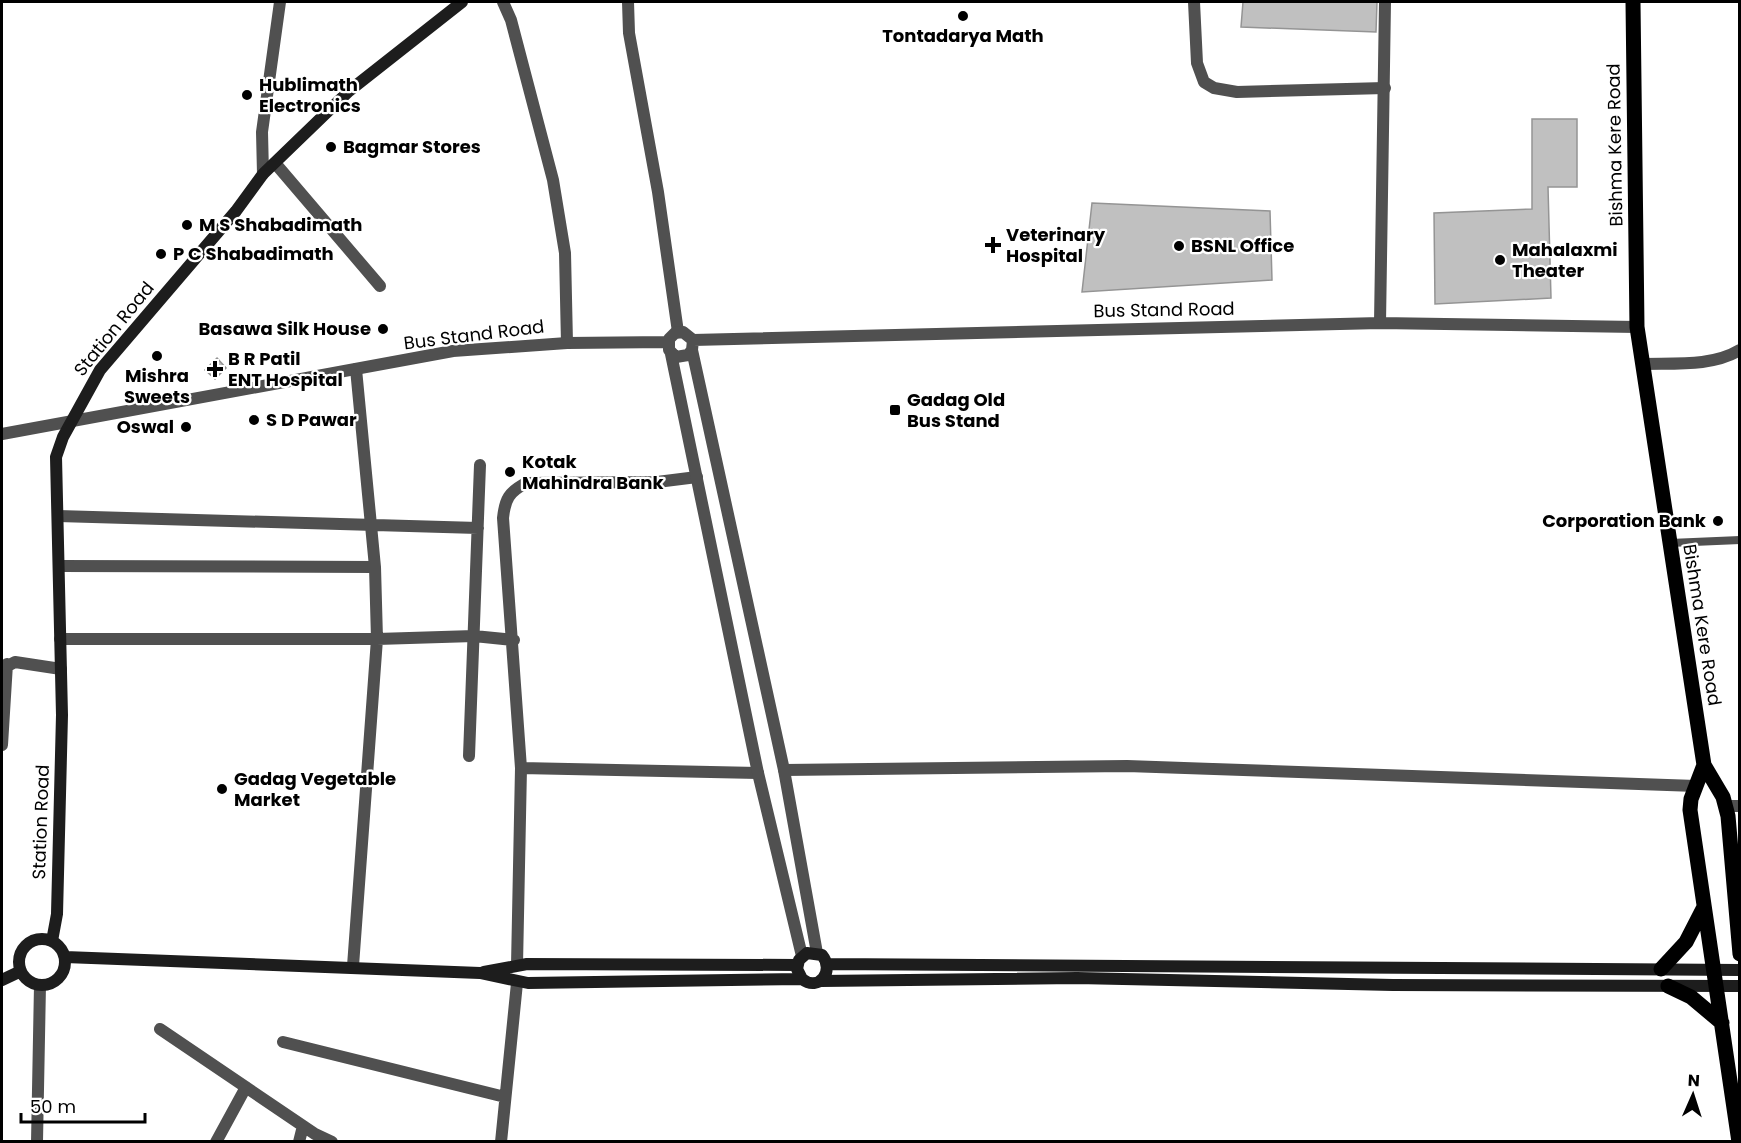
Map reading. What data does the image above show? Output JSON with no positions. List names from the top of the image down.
{
  "streets": {
    "main road": ["Bishma Kere Road", "Station Road"],
    "street": ["Bus Stand Road"]
  },
  "crossings": [
    ["Bishma Kere Road", "Bus Stand Road"],
    ["Bus Stand Road", "Station Road"]
  ],
  "places": {
    "other": [
      "Tontadarya Math",
      "Hublimath Electronics",
      "Bagmar Stores",
      "M S Shabadimath",
      "BSNL Office",
      "P C Shabadimath",
      "Mahalaxmi Theater",
      "Basawa Silk House",
      "Mishra Sweets",
      "S D Pawar",
      "Oswal",
      "Kotak Mahindra Bank",
      "Corporation Bank",
      "Gadag Vegetable Market"
    ],
    "health": ["Veterinary Hospital", "B R Patil ENT Hospital"],
    "transit": ["Gadag Old Bus Stand"]
  },
  "scale_bar": "50 m",
  "north": "top"
}
